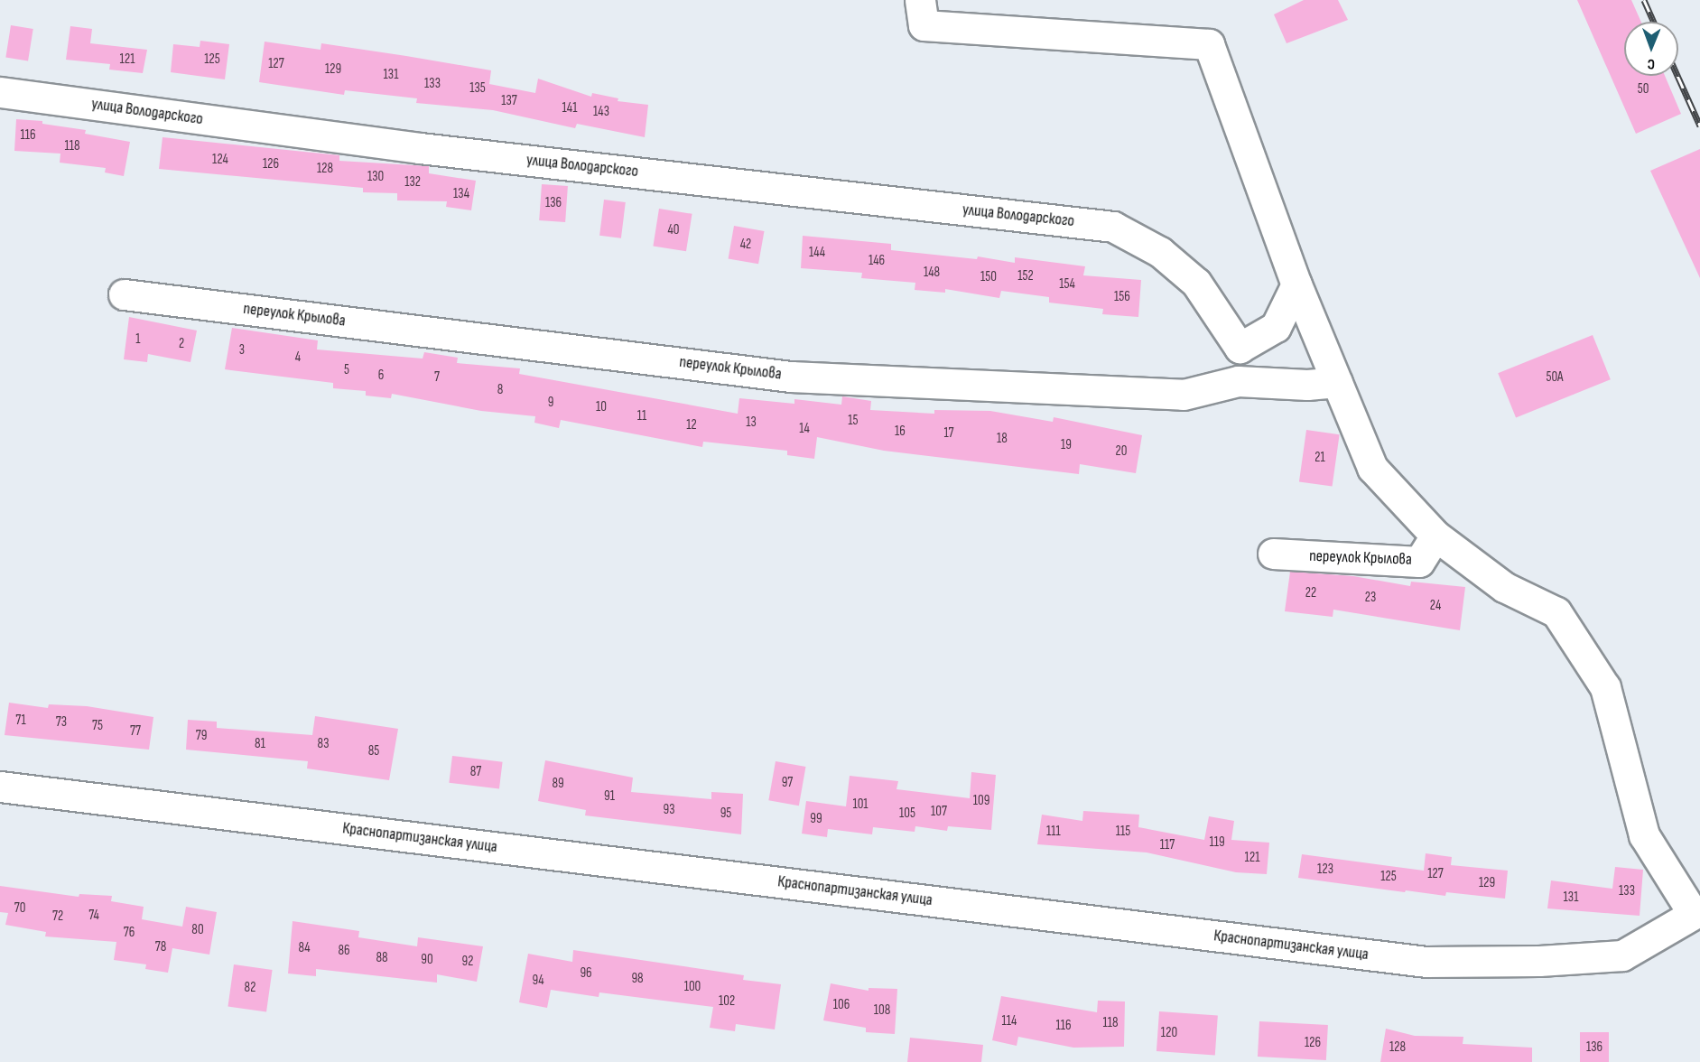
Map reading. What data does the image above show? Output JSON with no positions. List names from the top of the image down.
{
  "streets": {
    "street": ["улица Володарского", "переулок Крылова", "Краснопартизанская улица"]
  },
  "house_numbers": [
    "121",
    "125",
    "127",
    "129",
    "131",
    "133",
    "135",
    "50",
    "137",
    "141",
    "143",
    "116",
    "118",
    "124",
    "126",
    "128",
    "130",
    "132",
    "134",
    "136",
    "40",
    "42",
    "144",
    "146",
    "148",
    "152",
    "150",
    "154",
    "156",
    "1",
    "2",
    "3",
    "4",
    "5",
    "6",
    "7",
    "50А",
    "8",
    "9",
    "10",
    "11",
    "15",
    "13",
    "12",
    "14",
    "16",
    "17",
    "18",
    "19",
    "20",
    "21",
    "22",
    "23",
    "24",
    "71",
    "73",
    "75",
    "77",
    "79",
    "81",
    "83",
    "85",
    "87",
    "97",
    "89",
    "91",
    "109",
    "101",
    "93",
    "107",
    "95",
    "105",
    "99",
    "111",
    "115",
    "119",
    "117",
    "121",
    "123",
    "127",
    "125",
    "129",
    "133",
    "131",
    "70",
    "74",
    "72",
    "80",
    "76",
    "78",
    "84",
    "86",
    "88",
    "90",
    "92",
    "96",
    "98",
    "94",
    "100",
    "82",
    "102",
    "106",
    "108",
    "114",
    "118",
    "116",
    "120",
    "126",
    "128",
    "136"
  ],
  "north": "bottom"
}
